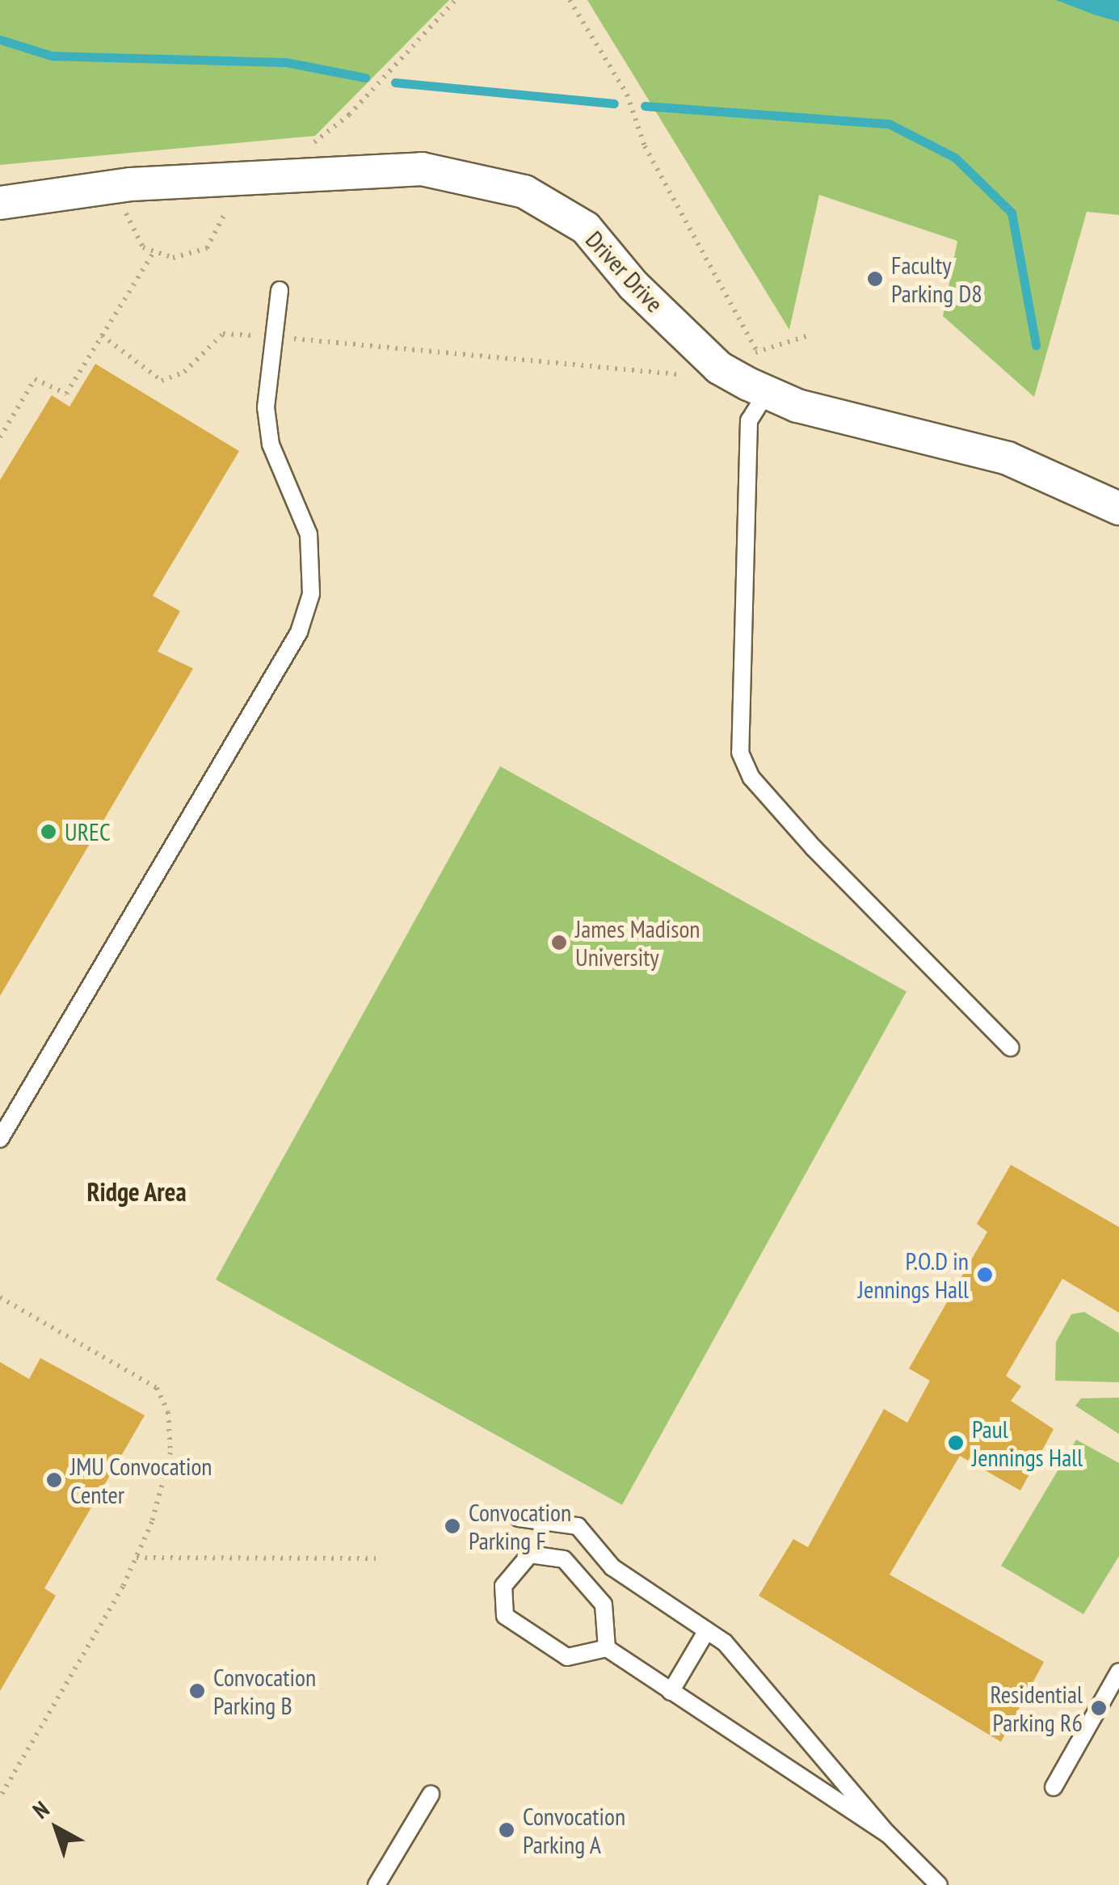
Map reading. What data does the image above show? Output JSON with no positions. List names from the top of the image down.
{
  "streets": {
    "street": ["Driver Drive"]
  },
  "districts": ["Ridge Area"],
  "places": [
    "Faculty Parking D8",
    "UREC",
    "James Madison University",
    "P.O.D in Jennings Hall",
    "Paul Jennings Hall",
    "JMU Convocation Center",
    "Convocation Parking F",
    "Convocation Parking B",
    "Residential Parking R6",
    "Convocation Parking A"
  ],
  "north": "top left"
}
